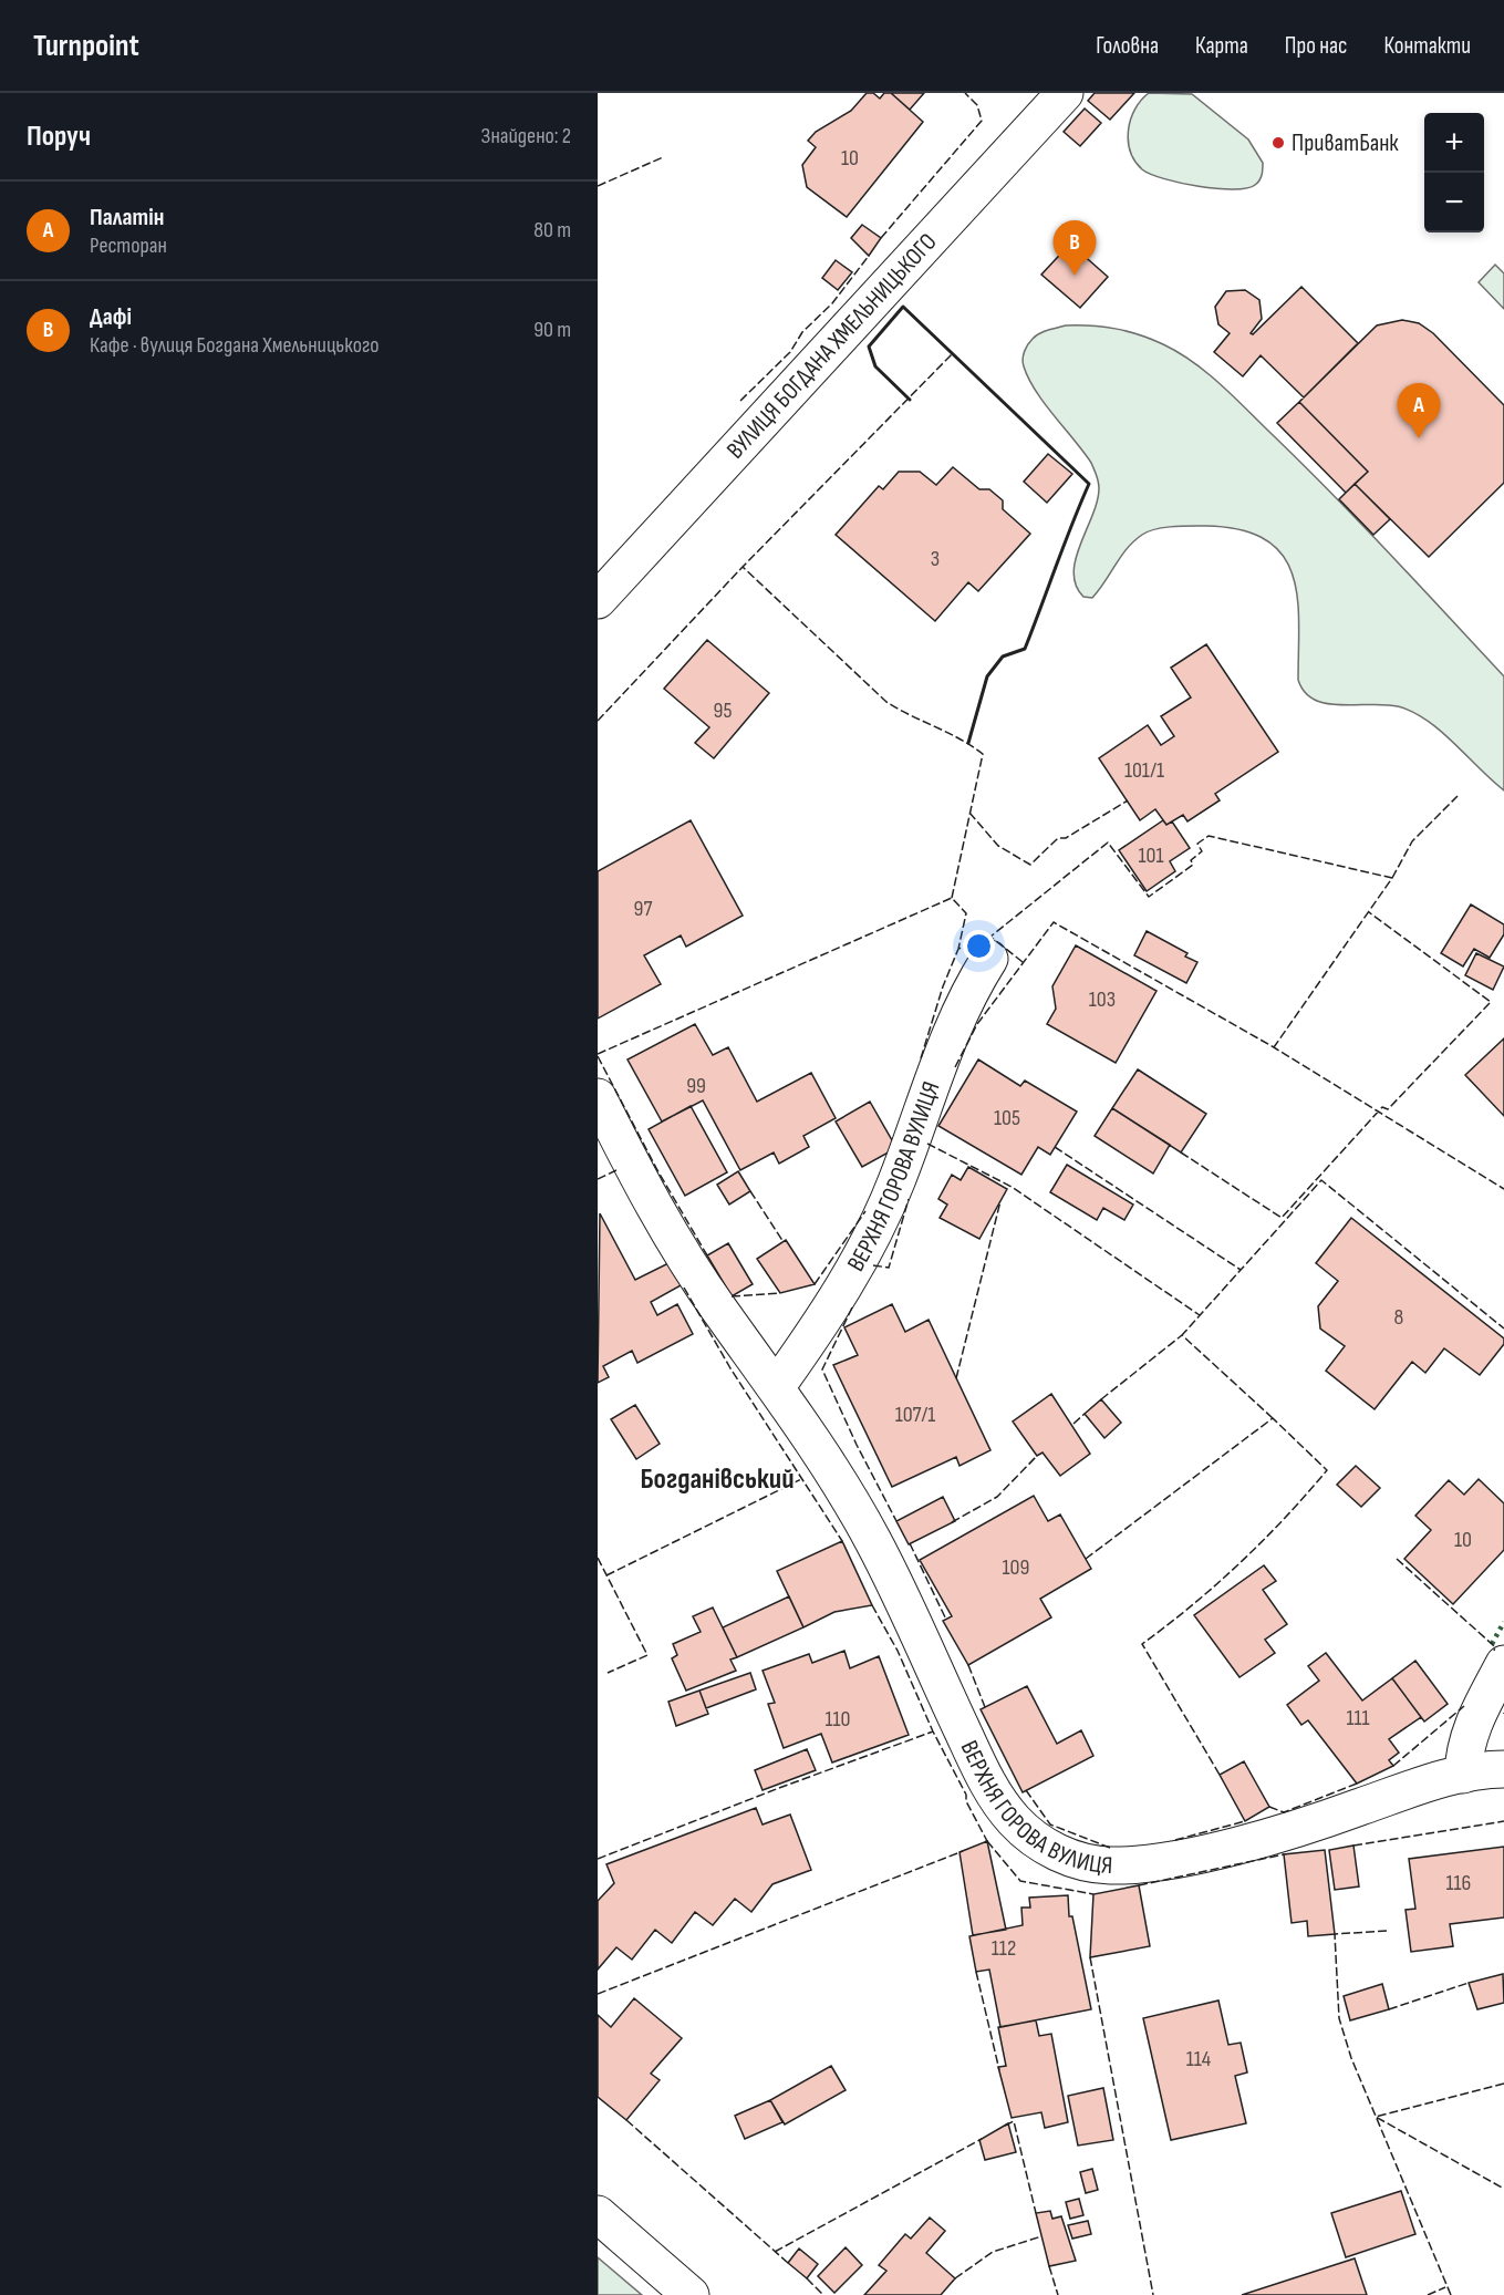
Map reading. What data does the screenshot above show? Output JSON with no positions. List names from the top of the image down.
{
  "streets": {
    "street": ["ВУЛИЦЯ БОГДАНА ХМЕЛЬНИЦЬКОГО", "ВЕРХНЯ ГОРОВА ВУЛИЦЯ"]
  },
  "districts": ["Богданівський"],
  "places": ["ПриватБанк"],
  "house_numbers": [
    "10",
    "3",
    "95",
    "101/1",
    "101",
    "97",
    "103",
    "99",
    "105",
    "8",
    "107/1",
    "10",
    "109",
    "111",
    "110",
    "116",
    "112",
    "114"
  ],
  "page": {
    "header": "Turnpoint",
    "nav": [
      "Головна",
      "Карта",
      "Про нас",
      "Контакти"
    ],
    "heading": ["Поруч", "Знайдено: 2"],
    "map_buttons": ["+", "−"],
    "list": [
      {
        "mark": "A",
        "name": "Палатін",
        "note": "Ресторан",
        "value": "80 m"
      },
      {
        "mark": "B",
        "name": "Дафі",
        "note": "Кафе · вулиця Богдана Хмельницького",
        "value": "90 m"
      }
    ],
    "pins": ["B", "A"]
  }
}
